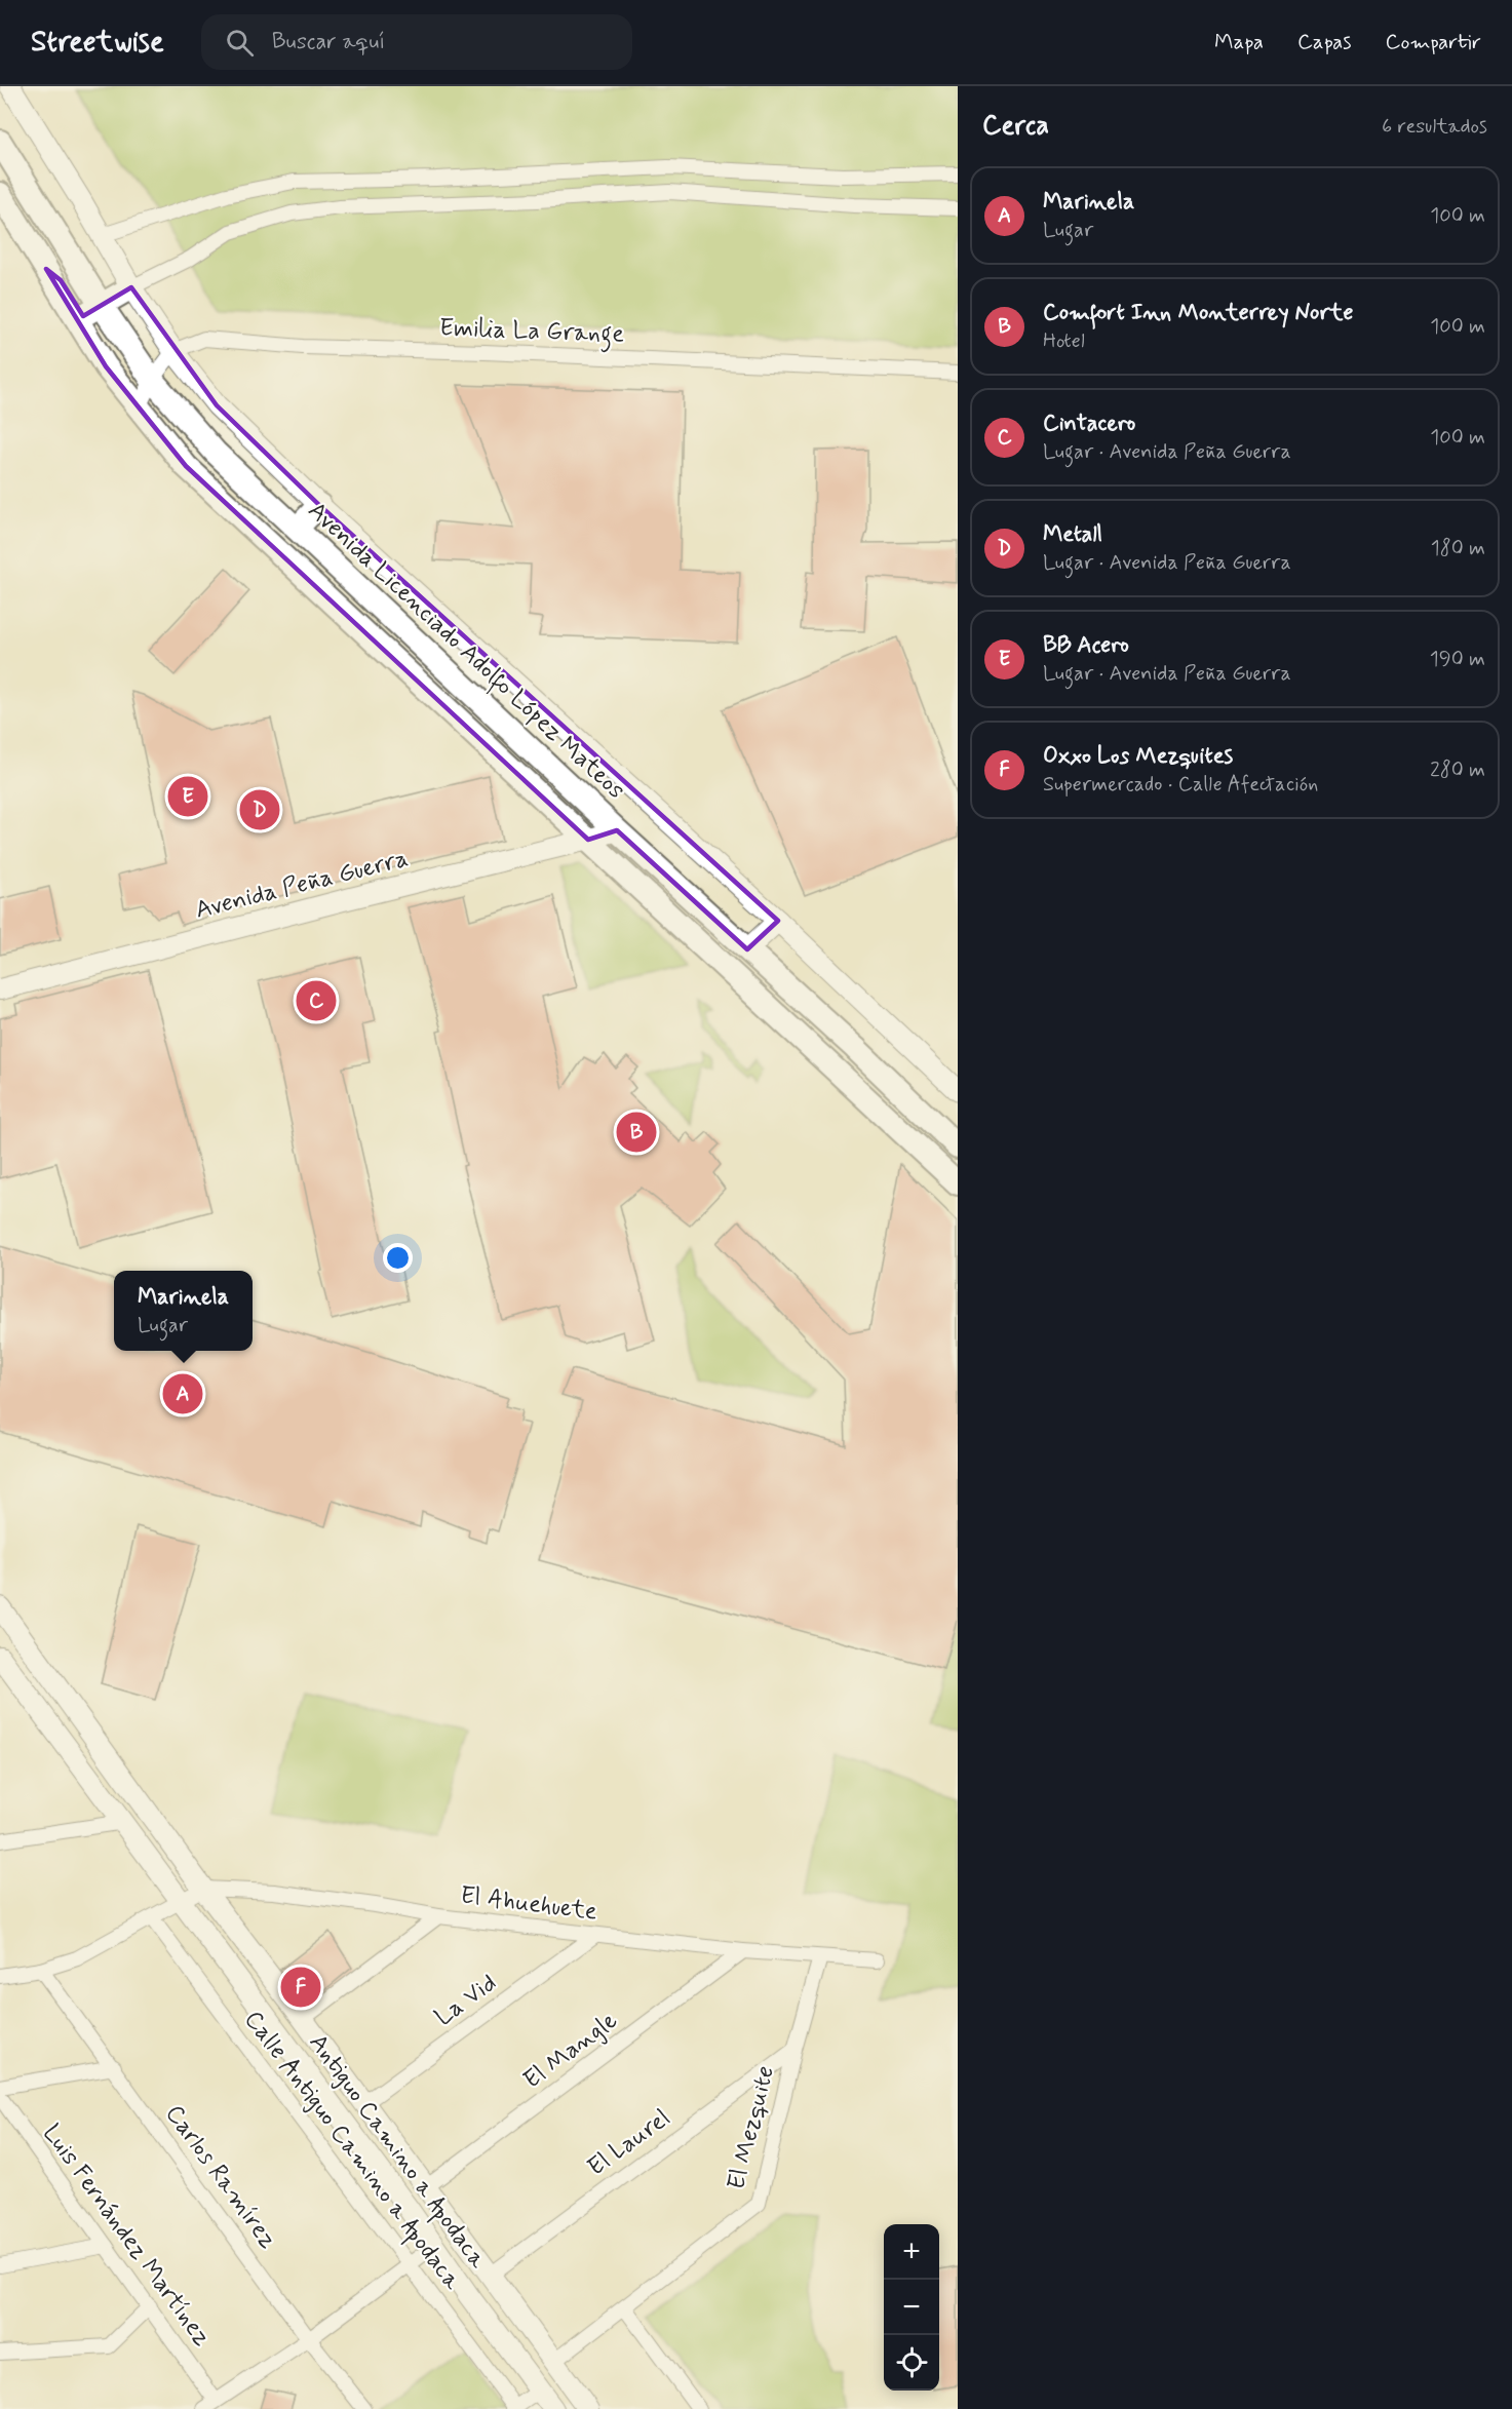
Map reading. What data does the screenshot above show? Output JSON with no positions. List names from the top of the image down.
{
  "streets": {
    "main road": ["Avenida Licenciado Adolfo López Mateos"],
    "street": [
      "Emilia La Grange",
      "Avenida Peña Guerra",
      "El Ahuehuete",
      "La Vid",
      "El Mangle",
      "El Mezquite",
      "El Laurel",
      "Calle Antiguo Camino a Apodaca",
      "Antiguo Camino a Apodaca",
      "Carlos Ramírez",
      "Luis Fernández Martínez"
    ]
  },
  "crossings": [
    ["Avenida Licenciado Adolfo López Mateos", "Avenida Peña Guerra"],
    ["El Ahuehuete", "La Vid"],
    ["El Ahuehuete", "El Mangle"],
    ["El Ahuehuete", "El Mezquite"],
    ["El Ahuehuete", "Calle Antiguo Camino a Apodaca"],
    ["El Ahuehuete", "Antiguo Camino a Apodaca"],
    ["El Ahuehuete", "Carlos Ramírez"],
    ["El Mezquite", "El Laurel"]
  ],
  "page": {
    "header": "Streetwise",
    "search": "Buscar aquí",
    "nav": ["Mapa", "Capas", "Compartir"],
    "heading": ["Cerca", "6 resultados"],
    "list": [
      {
        "mark": "A",
        "name": "Marinela",
        "note": "Lugar",
        "value": "100 m"
      },
      {
        "mark": "B",
        "name": "Comfort Inn Monterrey Norte",
        "note": "Hotel",
        "value": "100 m"
      },
      {
        "mark": "C",
        "name": "Cintacero",
        "note": "Lugar · Avenida Peña Guerra",
        "value": "100 m"
      },
      {
        "mark": "D",
        "name": "Metall",
        "note": "Lugar · Avenida Peña Guerra",
        "value": "180 m"
      },
      {
        "mark": "E",
        "name": "BB Acero",
        "note": "Lugar · Avenida Peña Guerra",
        "value": "190 m"
      },
      {
        "mark": "F",
        "name": "Oxxo Los Mezquites",
        "note": "Supermercado · Calle Afectación",
        "value": "280 m"
      }
    ],
    "pins": [
      "E",
      "D",
      "C",
      "B",
      "A",
      "F"
    ],
    "popup": ["Marinela", "Lugar"],
    "map_buttons": ["+", "−"]
  }
}
